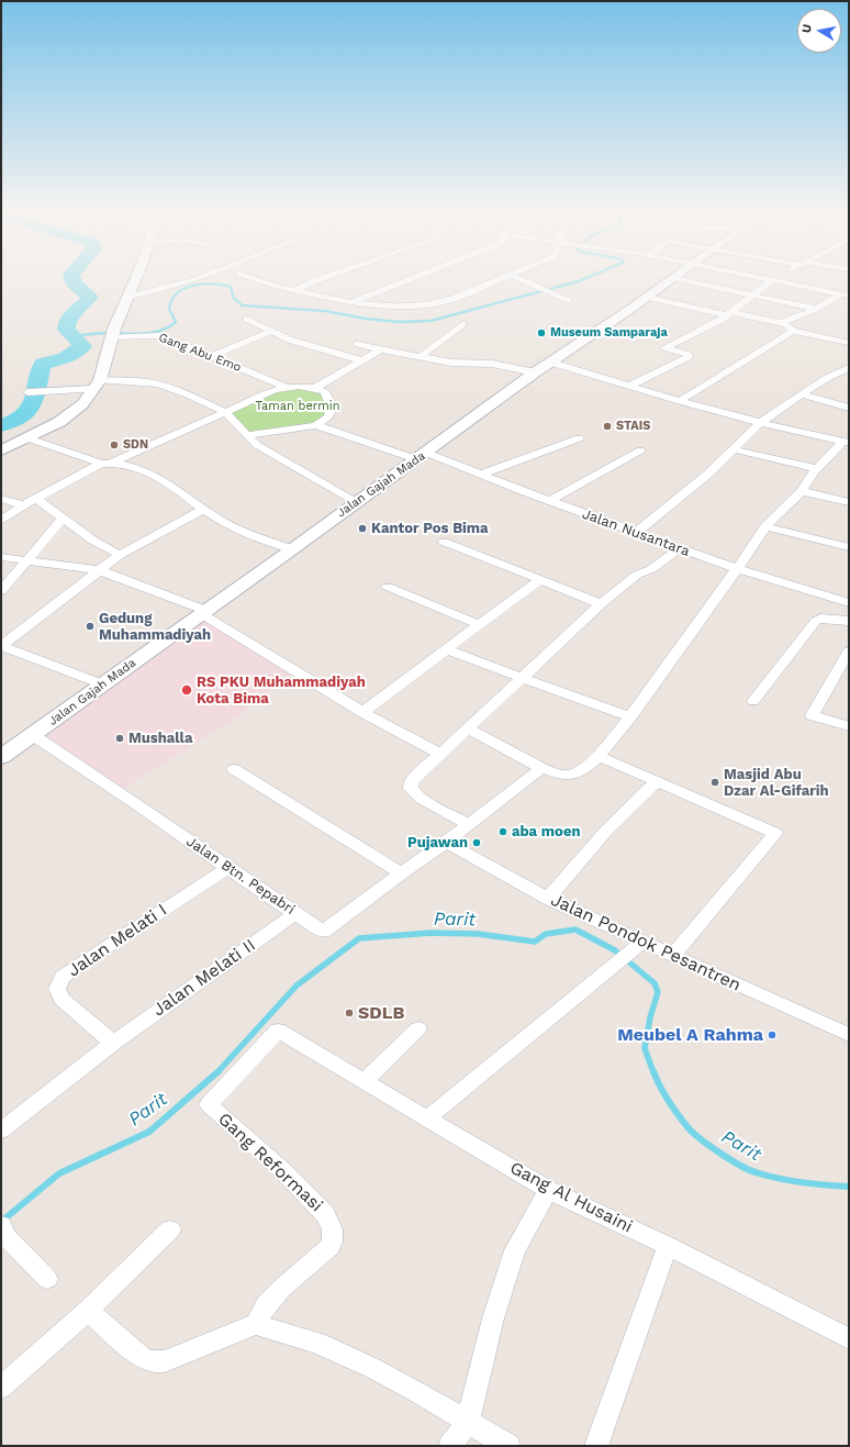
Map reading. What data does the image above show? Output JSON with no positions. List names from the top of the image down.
{
  "streets": {
    "main road": ["Jalan Gajah Mada"],
    "street": [
      "Gang Abu Emo",
      "Jalan Nusantara",
      "Jalan Btn. Pepabri",
      "Jalan Melati I",
      "Jalan Pondok Pesantren",
      "Jalan Melati II",
      "Gang Reformasi",
      "Gang Al Husaini"
    ]
  },
  "crossings": [
    ["Jalan Gajah Mada", "Jalan Nusantara"],
    ["Jalan Gajah Mada", "Jalan Btn. Pepabri"],
    ["Jalan Btn. Pepabri", "Jalan Melati I"],
    ["Jalan Btn. Pepabri", "Jalan Pondok Pesantren"],
    ["Jalan Btn. Pepabri", "Jalan Melati II"],
    ["Jalan Melati I", "Jalan Melati II"],
    ["Gang Reformasi", "Gang Al Husaini"]
  ],
  "water": ["Parit"],
  "parks": ["Taman bermin"],
  "places": [
    "Museum Samparaja",
    "STAIS",
    "SDN",
    "Kantor Pos Bima",
    "Gedung Muhammadiyah",
    "RS PKU Muhammadiyah Kota Bima",
    "Mushalla",
    "Masjid Abu Dzar Al-Gifarih",
    "aba moen",
    "Pujawan",
    "SDLB",
    "Meubel A Rahma"
  ],
  "north": "left"
}
